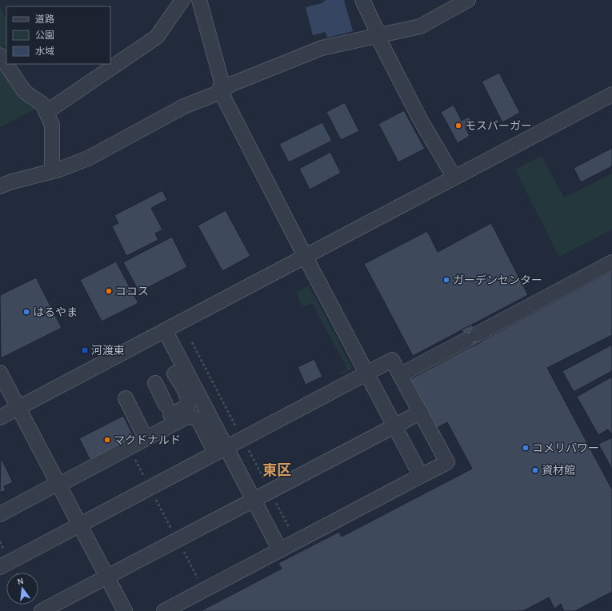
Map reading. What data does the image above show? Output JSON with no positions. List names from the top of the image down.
{
  "districts": ["東区"],
  "places": {
    "other": [
      "モスバーガー",
      "ガーデンセンター",
      "ココス",
      "はるやま",
      "マクドナルド",
      "コメリパワー",
      "資材館"
    ],
    "transit": ["河渡東"]
  },
  "legend": ["道路", "公園", "水域"],
  "north": "top"
}
